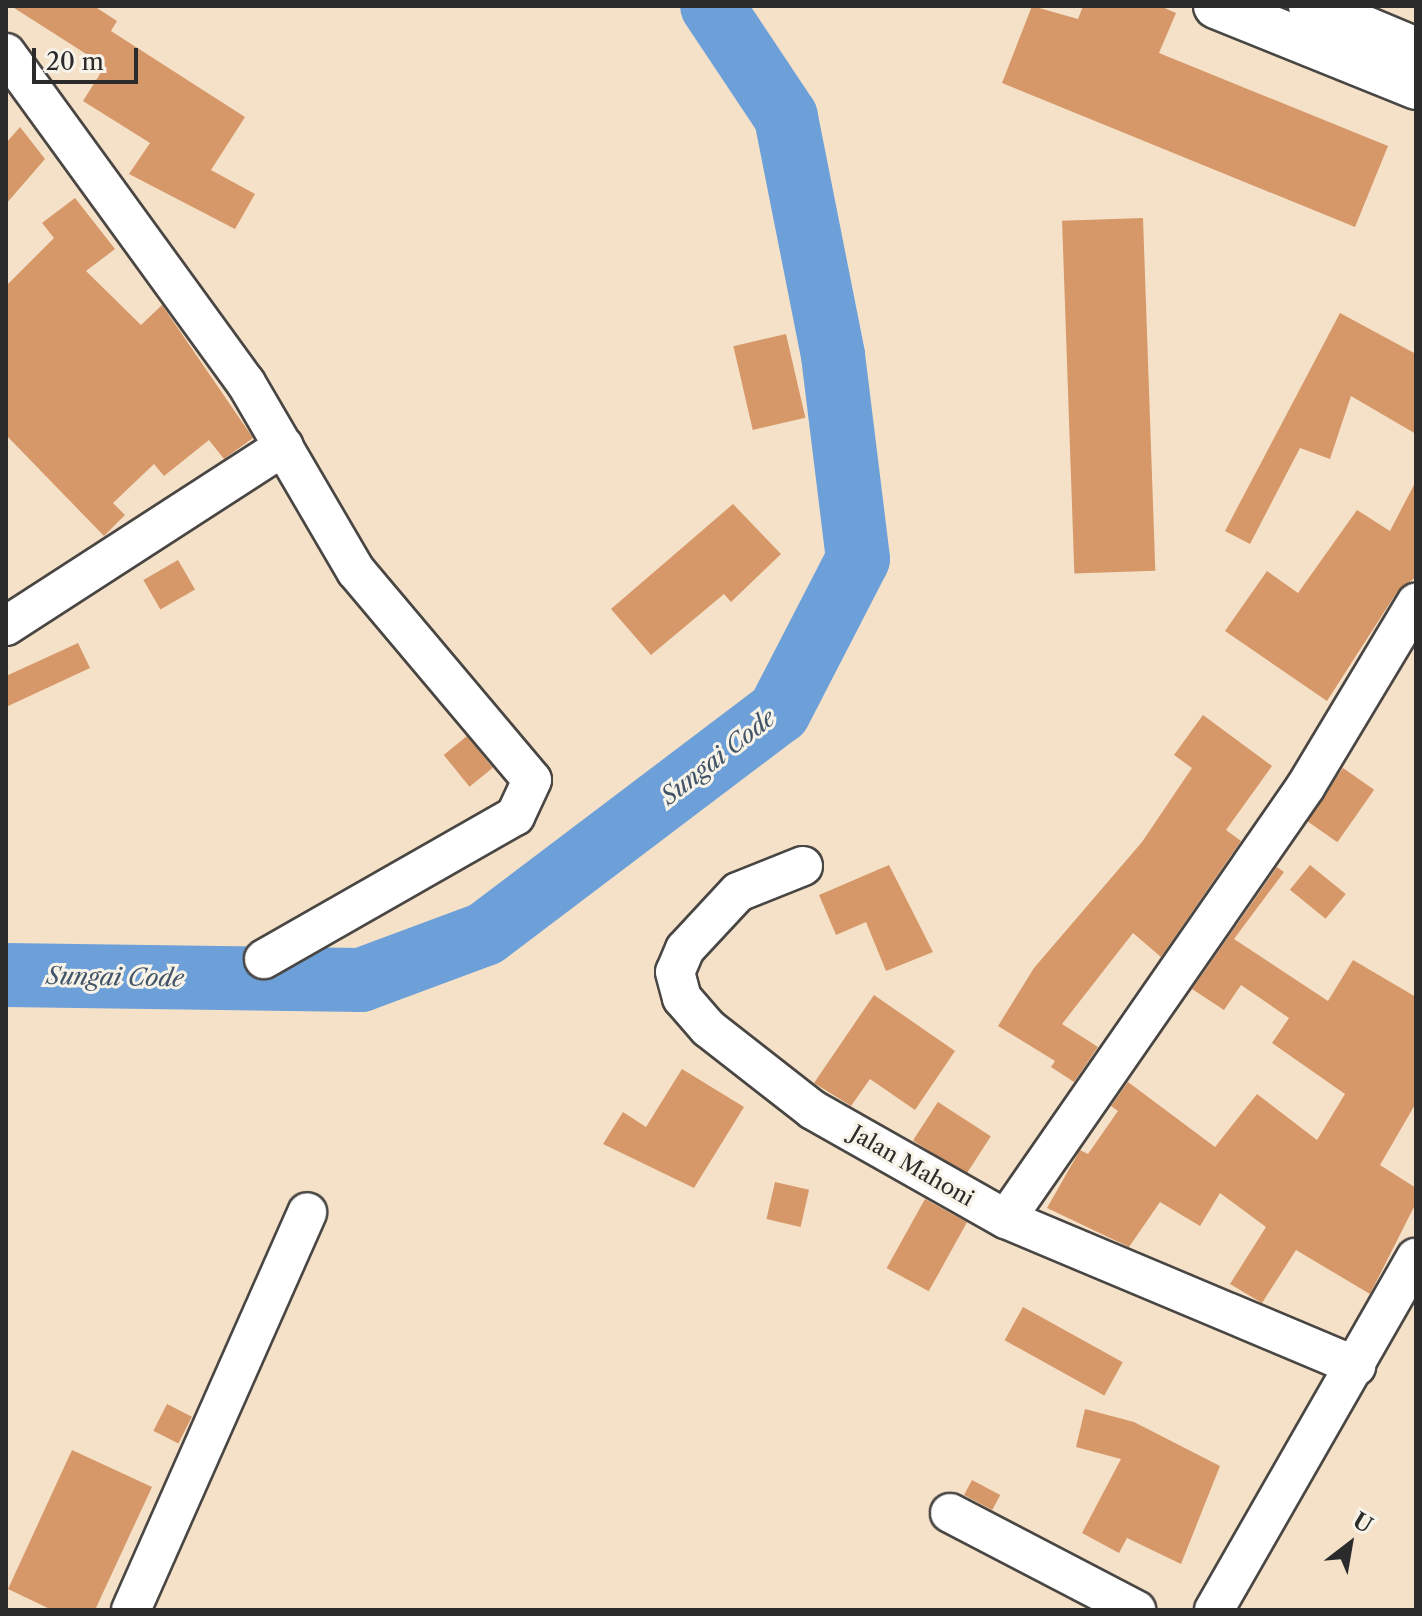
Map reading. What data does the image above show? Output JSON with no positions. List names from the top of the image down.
{
  "streets": {
    "street": ["Jalan Mahoni"]
  },
  "water": ["Sungai Code"],
  "scale_bar": "20 m",
  "north": "top right"
}
